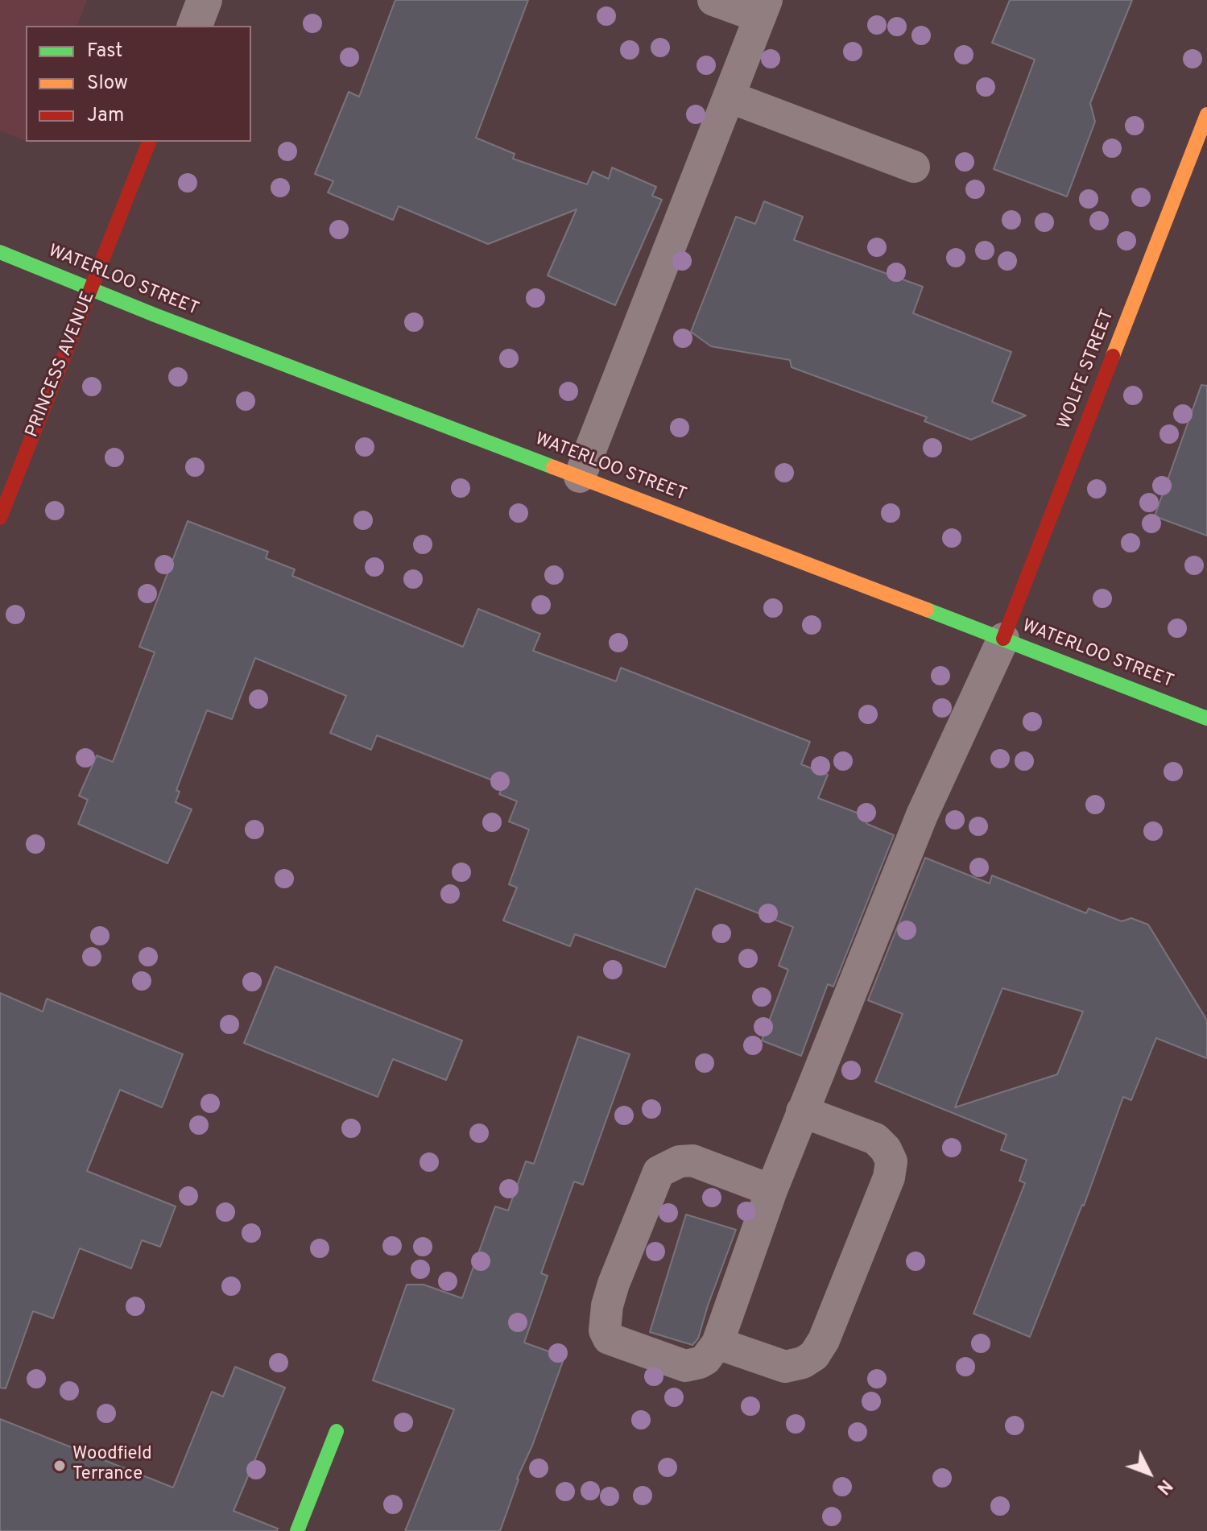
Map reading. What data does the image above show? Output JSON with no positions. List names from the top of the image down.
{
  "streets": {
    "street": ["WATERLOO STREET", "PRINCESS AVENUE", "WOLFE STREET"]
  },
  "crossings": [
    ["WATERLOO STREET", "PRINCESS AVENUE"],
    ["WATERLOO STREET", "WOLFE STREET"]
  ],
  "places": ["Woodfield Terrance"],
  "legend": ["Fast", "Slow", "Jam"],
  "north": "bottom right"
}
